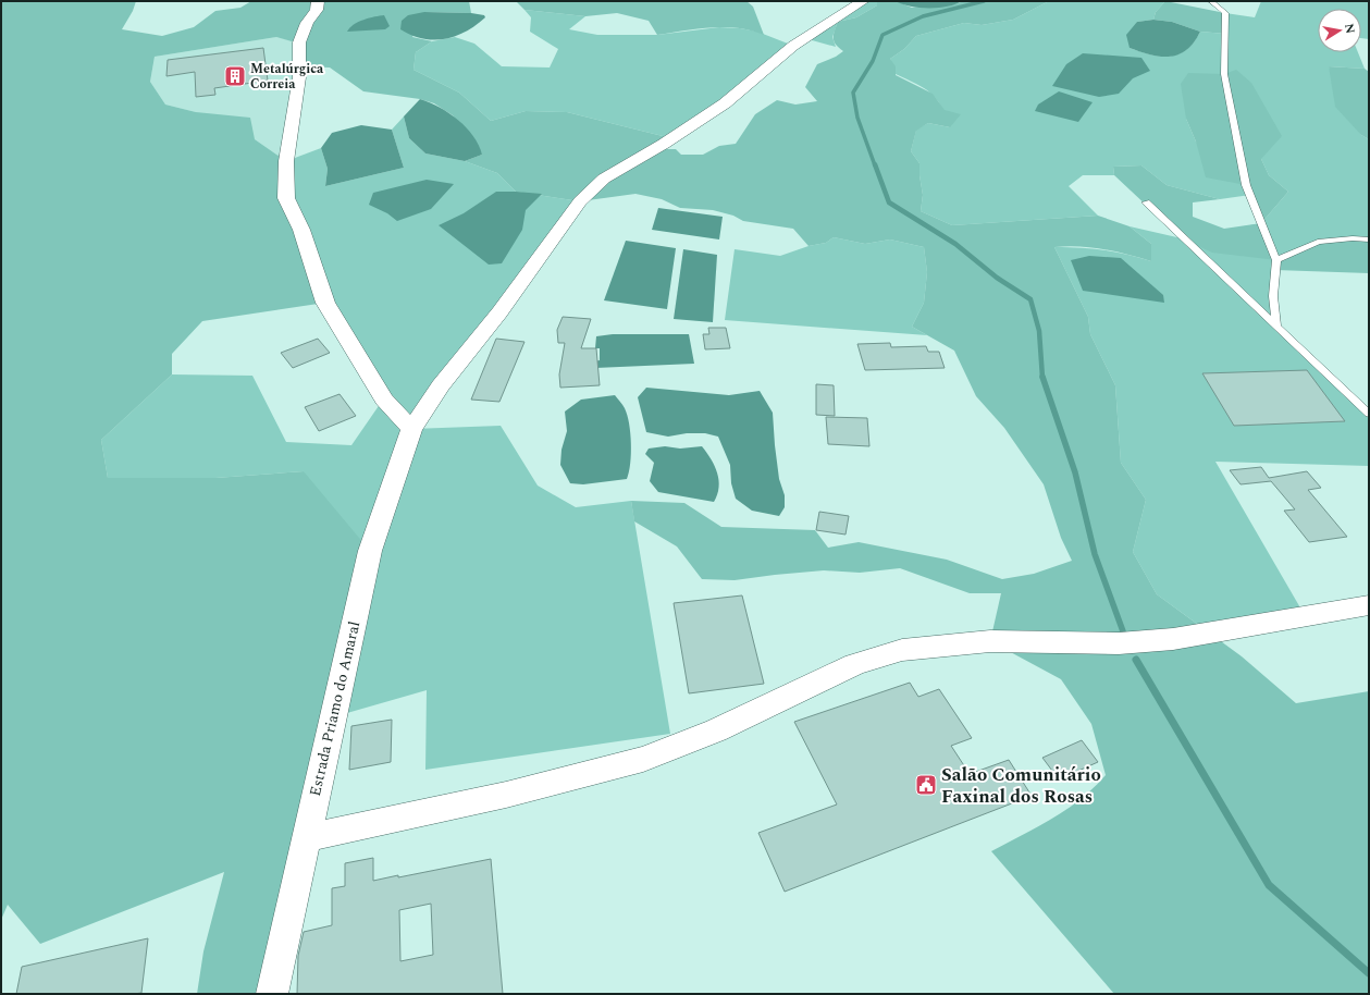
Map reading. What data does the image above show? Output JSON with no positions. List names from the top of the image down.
{
  "streets": {
    "street": ["Estrada Priamo do Amaral"]
  },
  "places": {
    "building": ["Metalúrgica Correia"],
    "public building": ["Salão Comunitário Faxinal dos Rosas"]
  },
  "north": "right"
}
